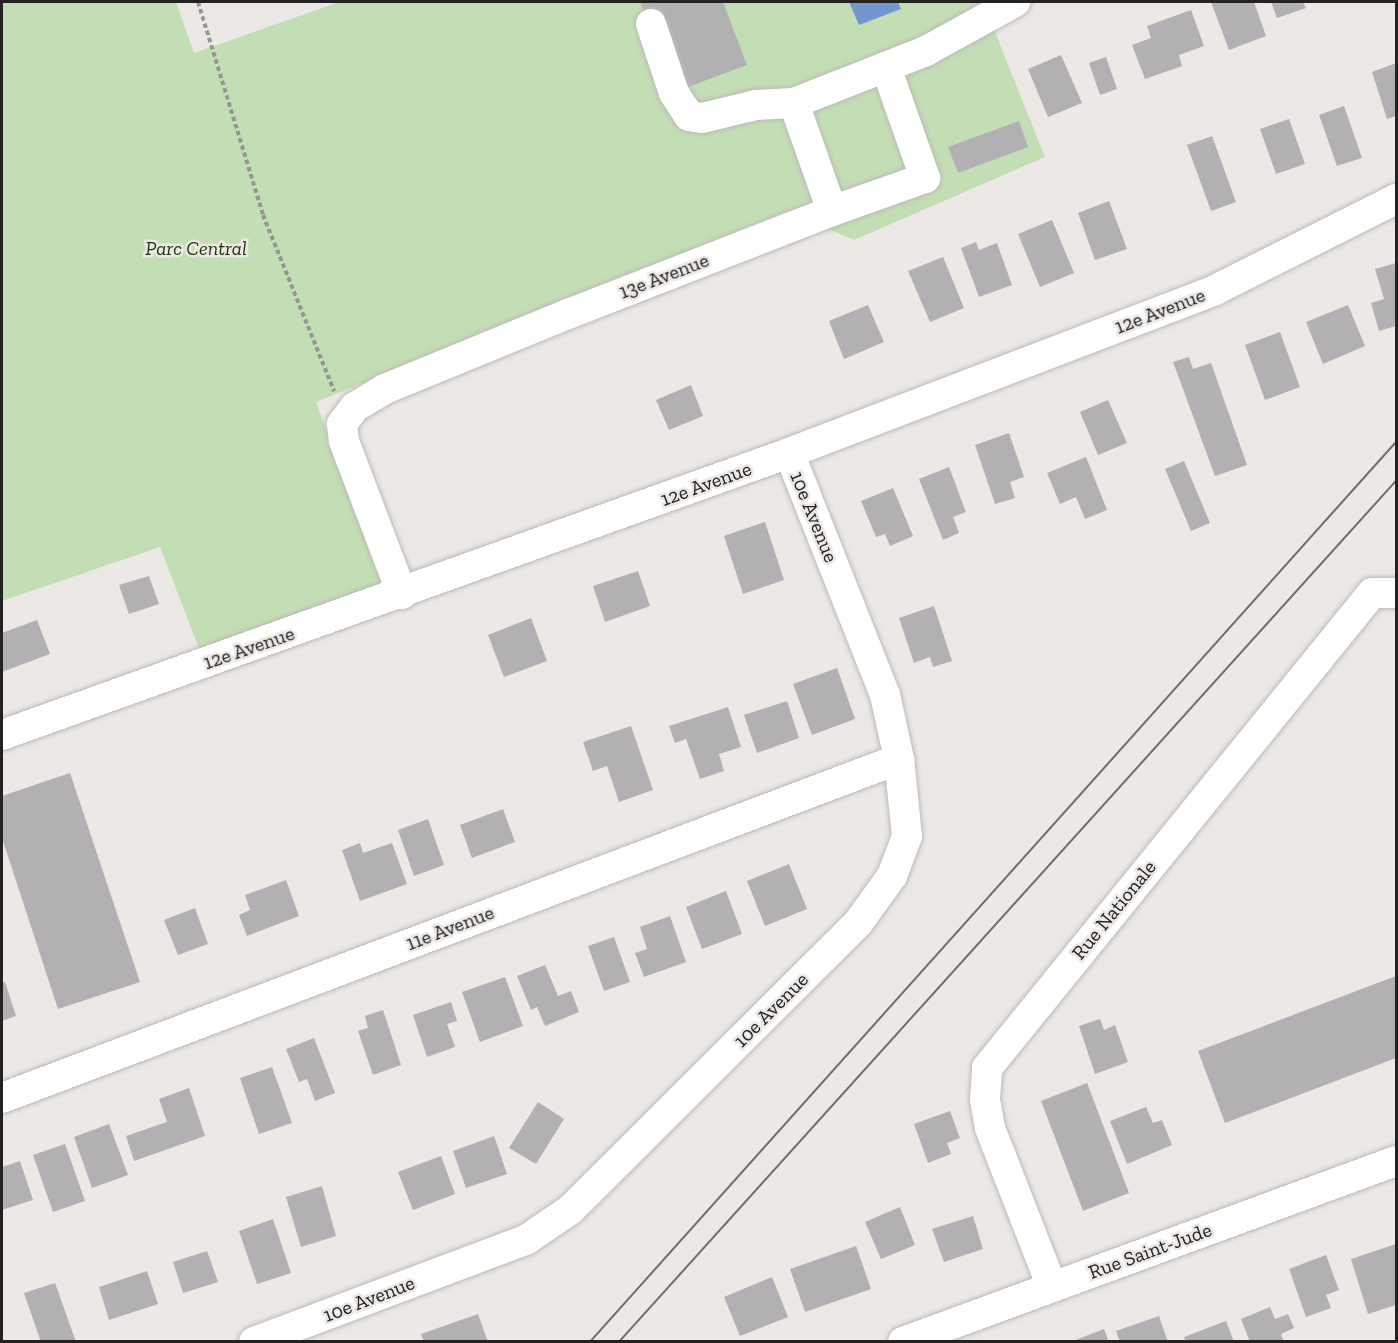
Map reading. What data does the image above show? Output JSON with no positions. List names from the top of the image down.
{
  "streets": {
    "street": [
      "13e Avenue",
      "12e Avenue",
      "10e Avenue",
      "Rue Nationale",
      "11e Avenue",
      "Rue Saint-Jude"
    ]
  },
  "crossings": [
    ["13e Avenue", "12e Avenue"],
    ["12e Avenue", "10e Avenue"],
    ["10e Avenue", "11e Avenue"],
    ["Rue Nationale", "Rue Saint-Jude"]
  ],
  "parks": ["Parc Central"]
}
